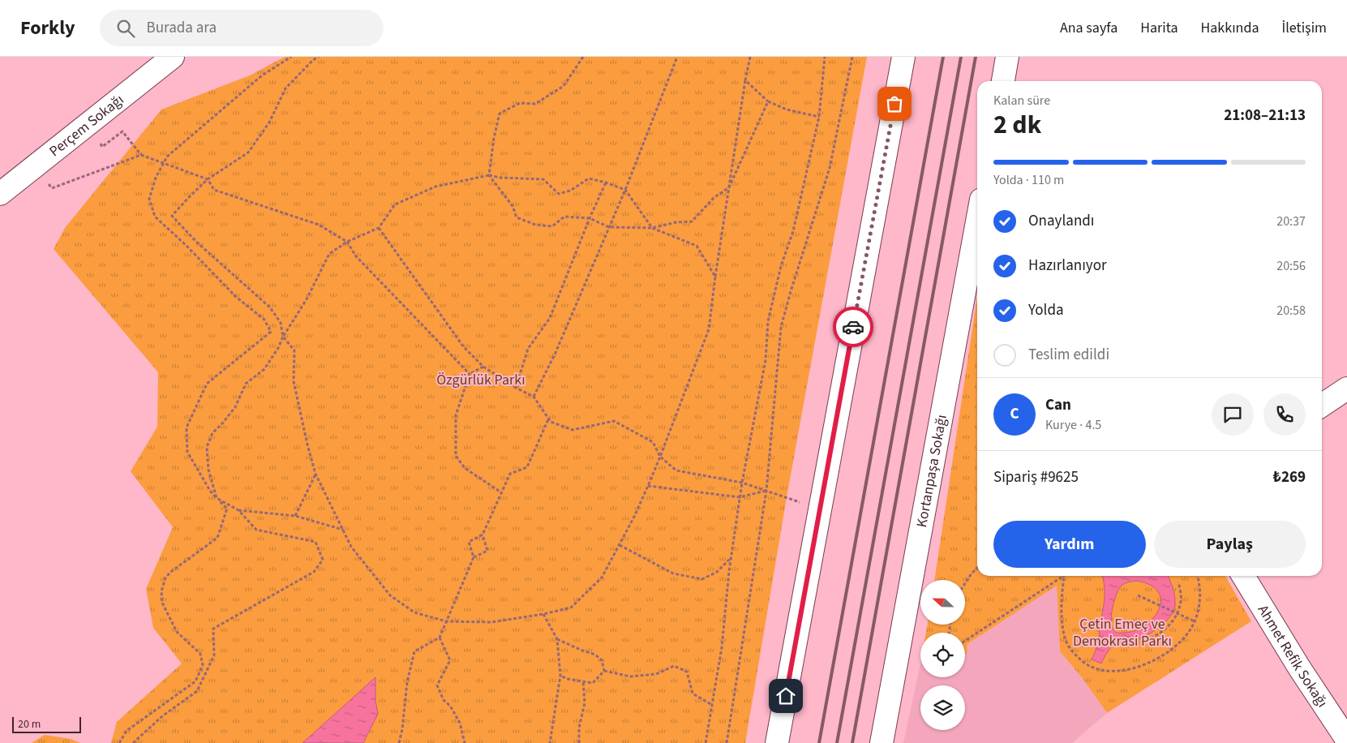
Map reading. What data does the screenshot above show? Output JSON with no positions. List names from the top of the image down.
{
  "streets": {
    "street": ["Perçem Sokağı", "Kortanpaşa Sokağı", "Ahmet Refik Sokağı"]
  },
  "parks": ["Özgürlük Parkı", "Çetin Emeç ve Demokrasi Parkı"],
  "scale_bar": "20 m",
  "north": "left",
  "page": {
    "header": "Forkly",
    "search": "Burada ara",
    "nav": [
      "Ana sayfa",
      "Harita",
      "Hakkında",
      "İletişim"
    ],
    "heading": ["2 dk", "Kalan süre", "21:08–21:13"],
    "panel": [
      "Can",
      "Kurye · 4.5",
      "Sipariş #9625",
      "₺269"
    ],
    "bar": "Yolda · 110 m",
    "list": [
      ["Onaylandı", "20:37"],
      ["Hazırlanıyor", "20:56"],
      ["Yolda", "20:58"],
      "Teslim edildi"
    ],
    "round": "C",
    "buttons": ["Yardım", "Paylaş"],
    "scale": "20 m"
  }
}
